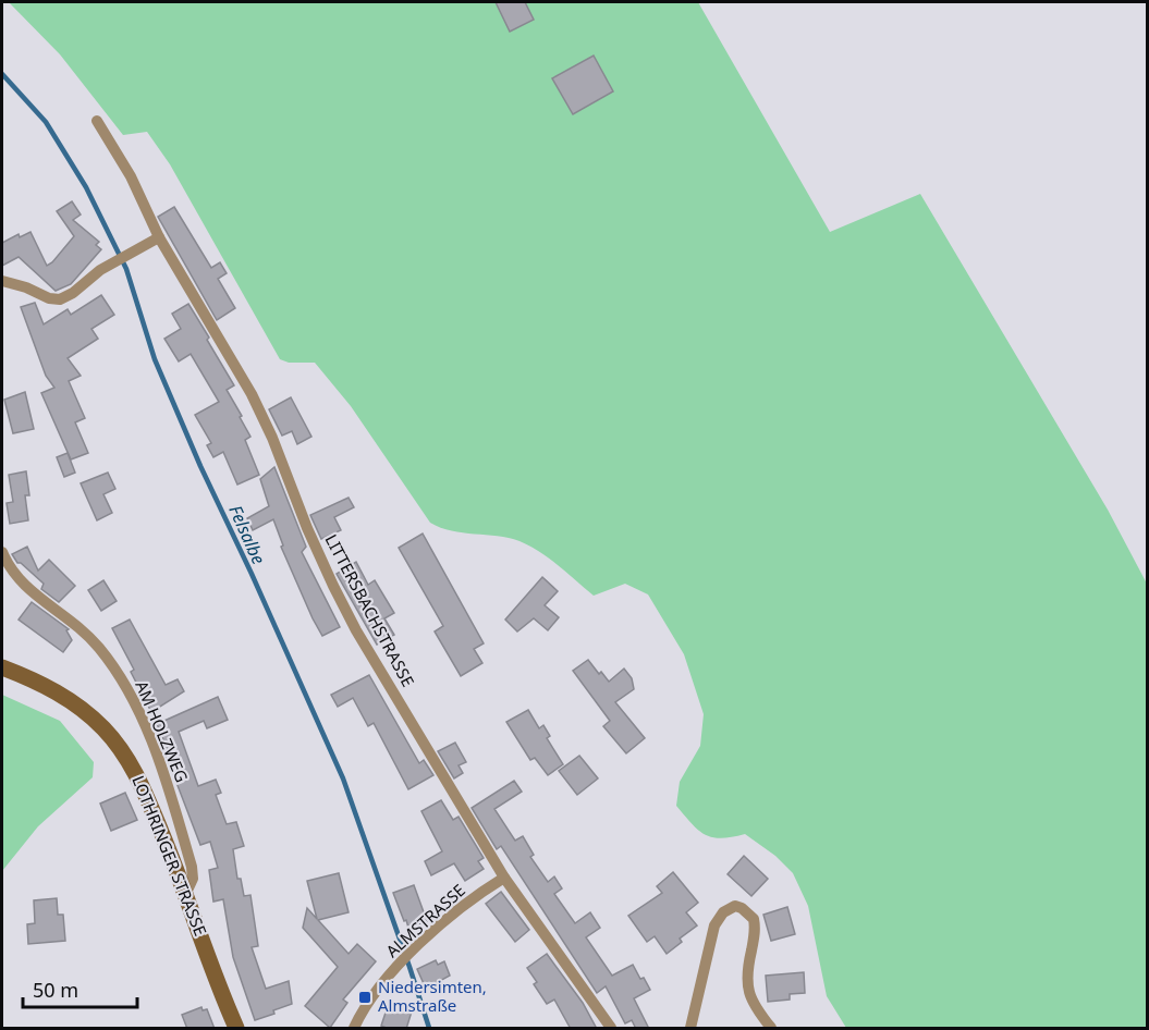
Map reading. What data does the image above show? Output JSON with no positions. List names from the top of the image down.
{
  "streets": {
    "main road": ["LOTHRINGER STRASSE"],
    "street": ["LITTERSBACHSTRASSE", "AM HOLZWEG", "ALMSTRASSE"]
  },
  "crossings": [
    ["LITTERSBACHSTRASSE", "ALMSTRASSE"],
    ["AM HOLZWEG", "LOTHRINGER STRASSE"]
  ],
  "water": ["Felsalbe"],
  "places": {
    "transit": ["Niedersimten, Almstraße"]
  },
  "scale_bar": "50 m"
}
